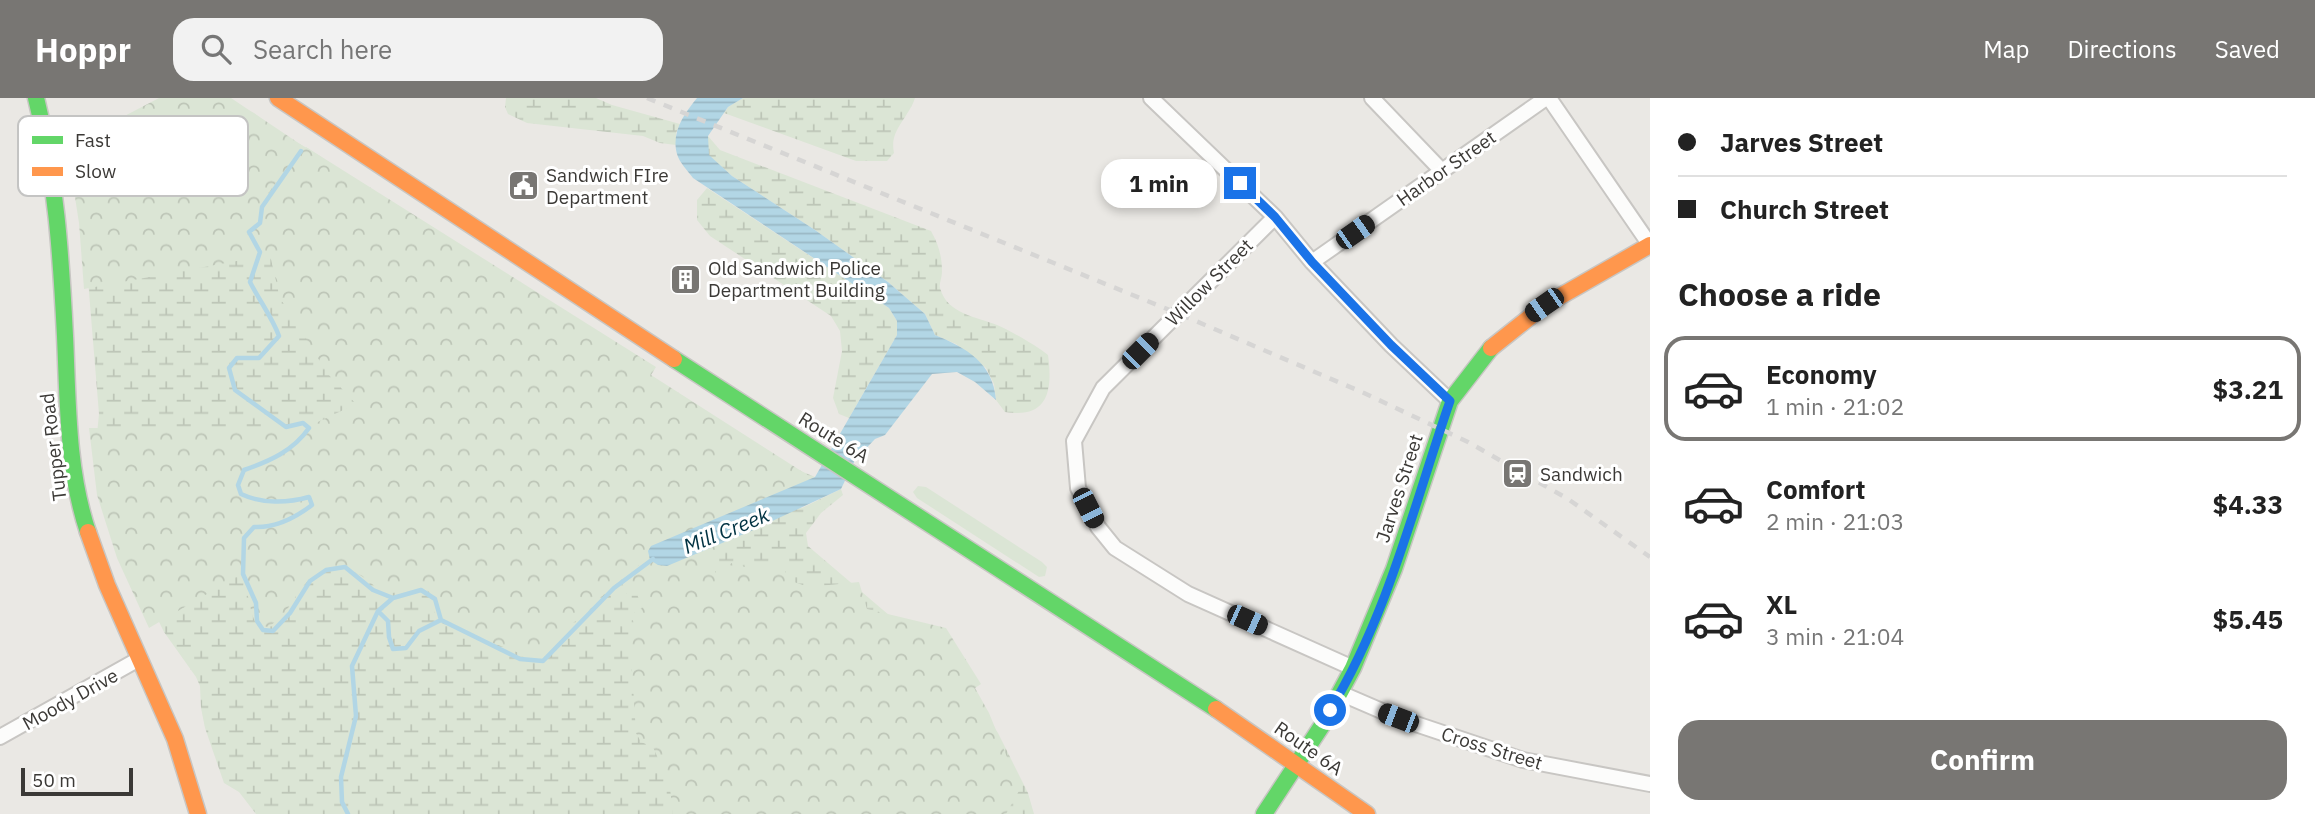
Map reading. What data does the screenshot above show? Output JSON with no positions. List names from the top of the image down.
{
  "streets": {
    "main road": ["Route 6A", "Tupper Road", "Jarves Street"],
    "street": [
      "Harbor Street",
      "Willow Street",
      "Moody Drive",
      "Cross Street"
    ]
  },
  "crossings": [
    ["Willow Street", "Jarves Street"],
    ["Route 6A", "Jarves Street"],
    ["Tupper Road", "Moody Drive"],
    ["Jarves Street", "Cross Street"]
  ],
  "water": ["Mill Creek"],
  "places": {
    "public building": ["Sandwich FIre Department"],
    "building": ["Old Sandwich Police Department Building"],
    "station": ["Sandwich"]
  },
  "legend": ["Fast", "Slow"],
  "scale_bar": "50 m",
  "page": {
    "header": "Hoppr",
    "search": "Search here",
    "nav": ["Map", "Directions", "Saved"],
    "banner": ["Jarves Street", "Church Street"],
    "bubble": "1 min",
    "heading": "Choose a ride",
    "list": [
      {
        "name": "Economy",
        "note": "1 min · 21:02",
        "value": "$3.21"
      },
      {
        "name": "Comfort",
        "note": "2 min · 21:03",
        "value": "$4.33"
      },
      {
        "name": "XL",
        "note": "3 min · 21:04",
        "value": "$5.45"
      }
    ],
    "buttons": "Confirm",
    "scale": "50 m"
  }
}
